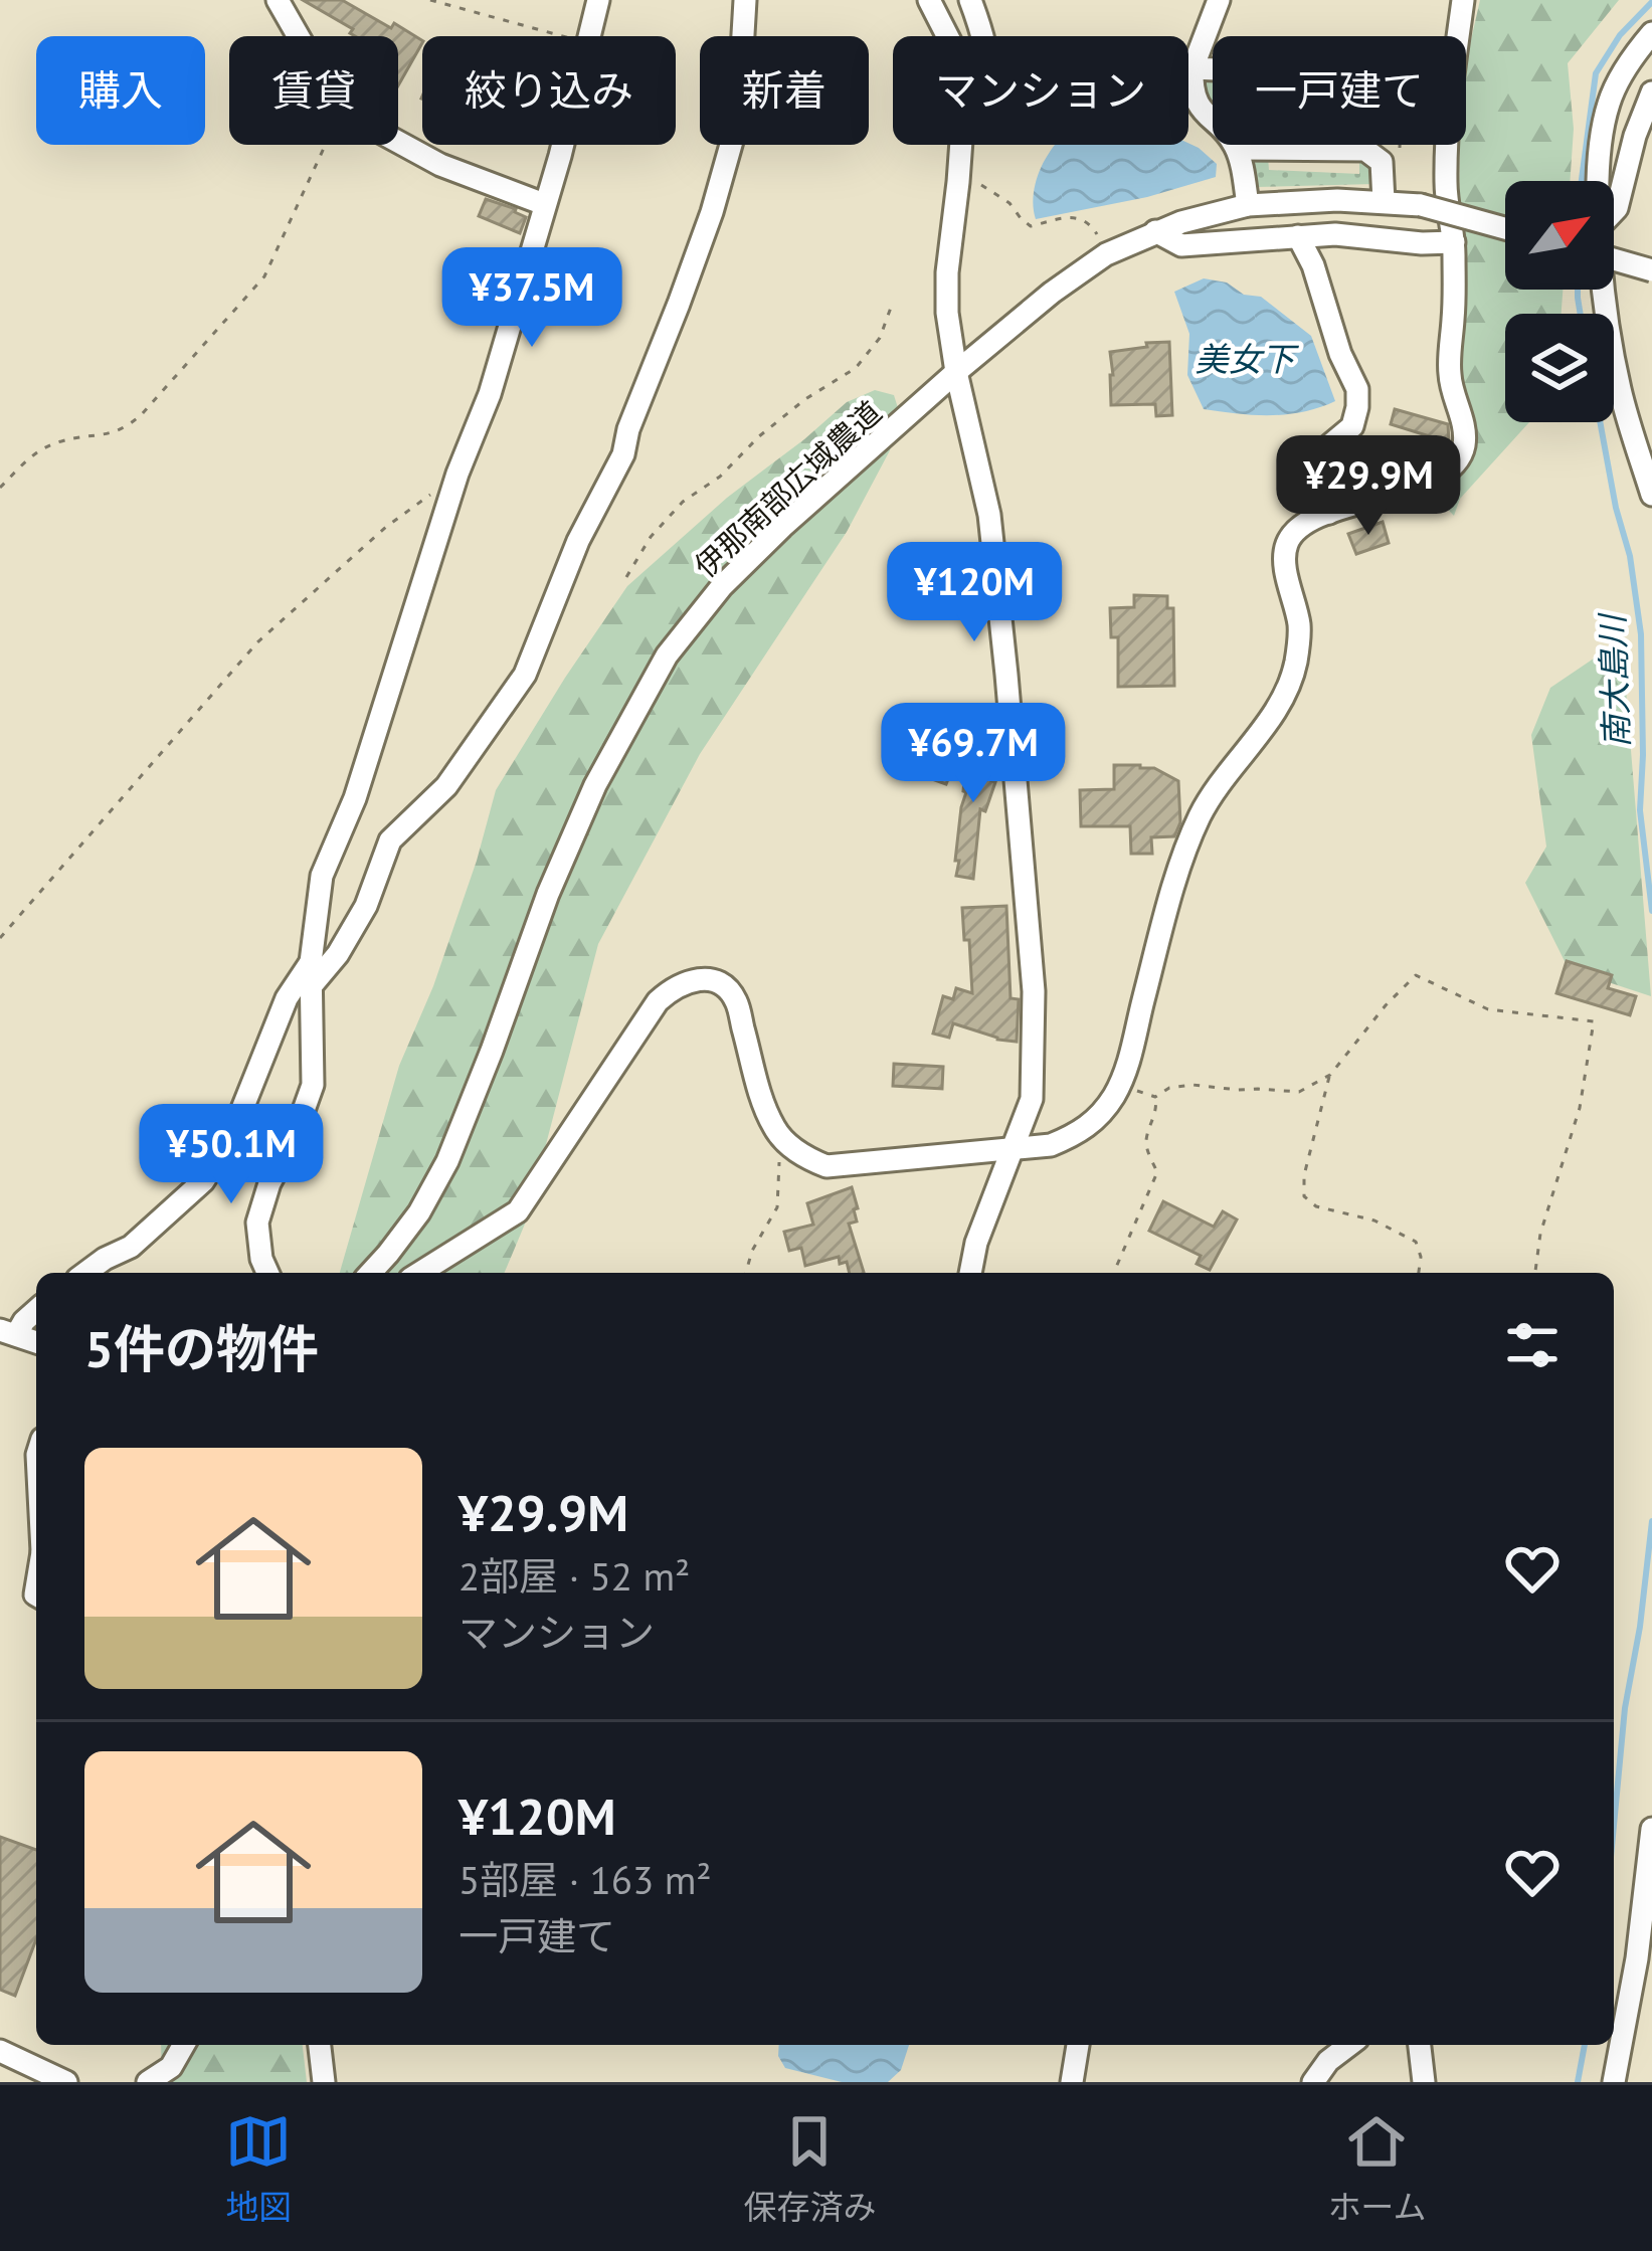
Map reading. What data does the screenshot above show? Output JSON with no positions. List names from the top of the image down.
{
  "streets": {
    "street": ["伊那南部広域農道"]
  },
  "water": ["美女下", "南大島川"],
  "north": "top right",
  "page": {
    "chip": [
      "購入",
      "賃貸",
      "絞り込み",
      "新着",
      "マンション",
      "一戸建て"
    ],
    "price": [
      "¥37.5M",
      "¥29.9M",
      "¥120M",
      "¥69.7M",
      "¥50.1M"
    ],
    "heading": "5件の物件",
    "list": [
      {
        "name": "¥29.9M",
        "note": "2部屋 · 52 m² · マンション"
      },
      {
        "name": "¥120M",
        "note": "5部屋 · 163 m² · 一戸建て"
      }
    ],
    "tabs": ["地図", "保存済み", "ホーム"]
  }
}
